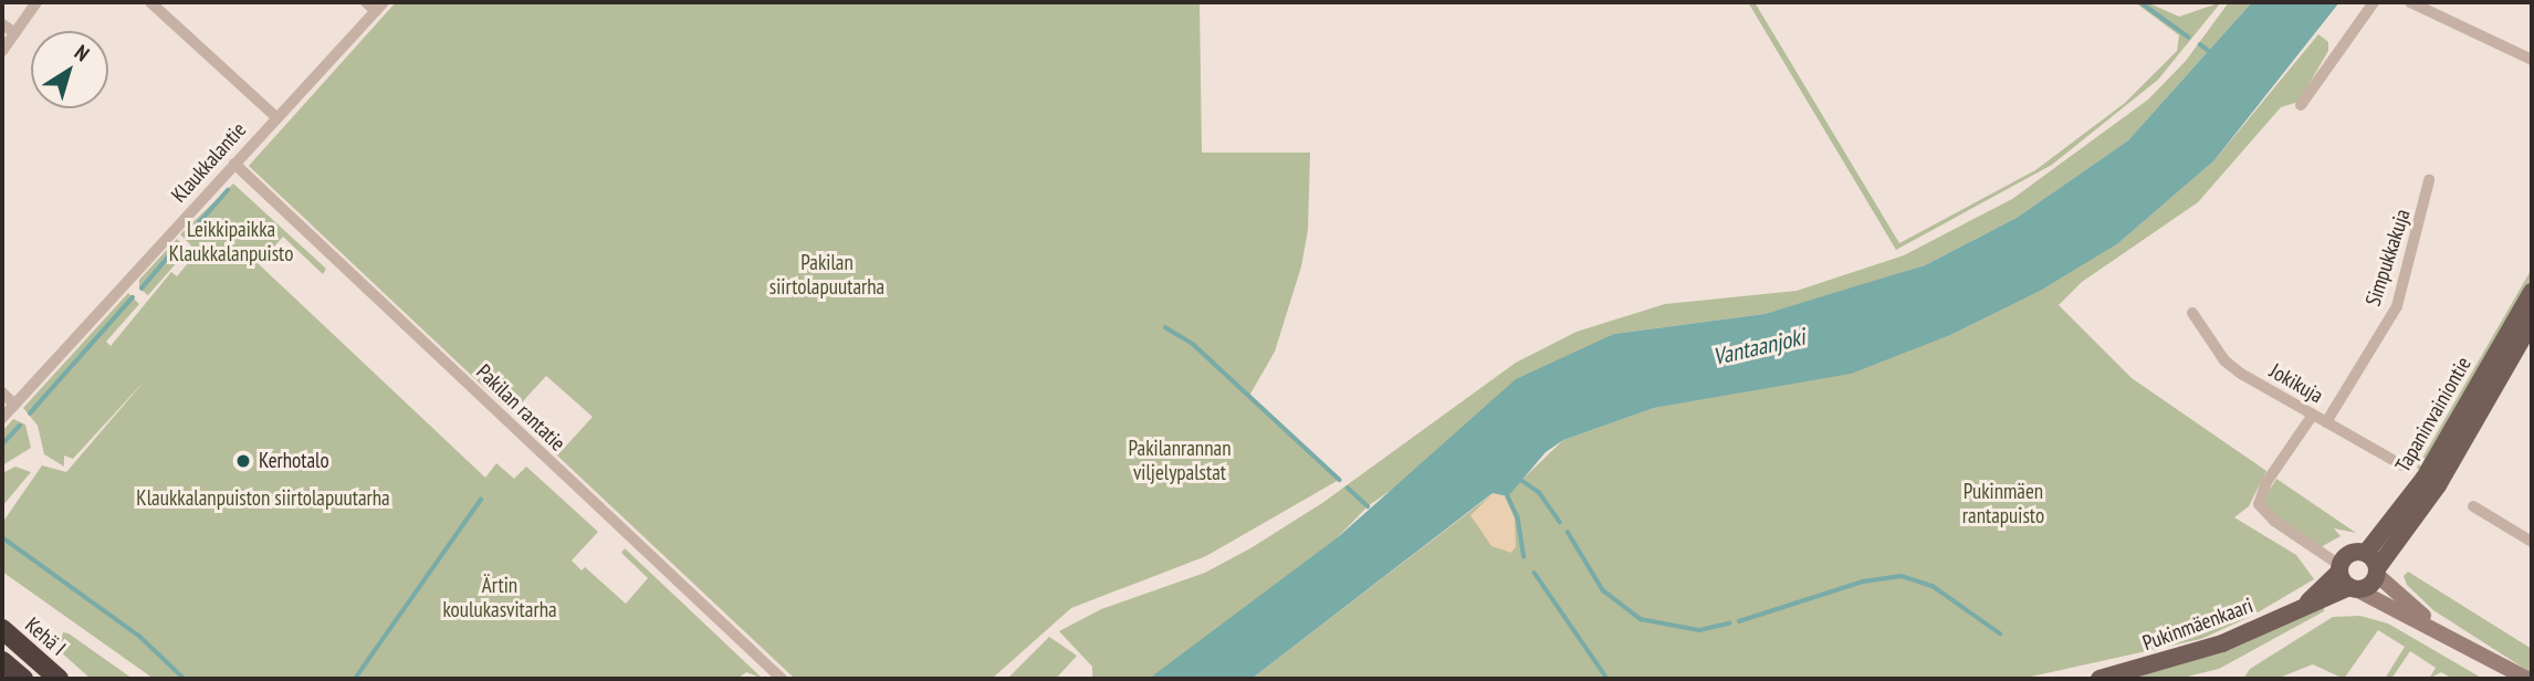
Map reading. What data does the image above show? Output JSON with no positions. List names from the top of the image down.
{
  "streets": {
    "highway": ["Kehä I"],
    "main road": ["Tapaninvainiontie", "Pukinmäenkaari"],
    "street": [
      "Klaukkalantie",
      "Simpukkakuja",
      "Jokikuja",
      "Pakilan rantatie"
    ]
  },
  "crossings": [
    ["Klaukkalantie", "Pakilan rantatie"],
    ["Simpukkakuja", "Jokikuja"],
    ["Tapaninvainiontie", "Pukinmäenkaari"]
  ],
  "water": ["Vantaanjoki"],
  "parks": [
    "Leikkipaikka Klaukkalanpuisto",
    "Pakilan siirtolapuutarha",
    "Pakilanrannan viljelypalstat",
    "Pukinmäen rantapuisto",
    "Klaukkalanpuiston siirtolapuutarha",
    "Ärtin koulukasvitarha"
  ],
  "places": ["Kerhotalo"],
  "north": "top right"
}
